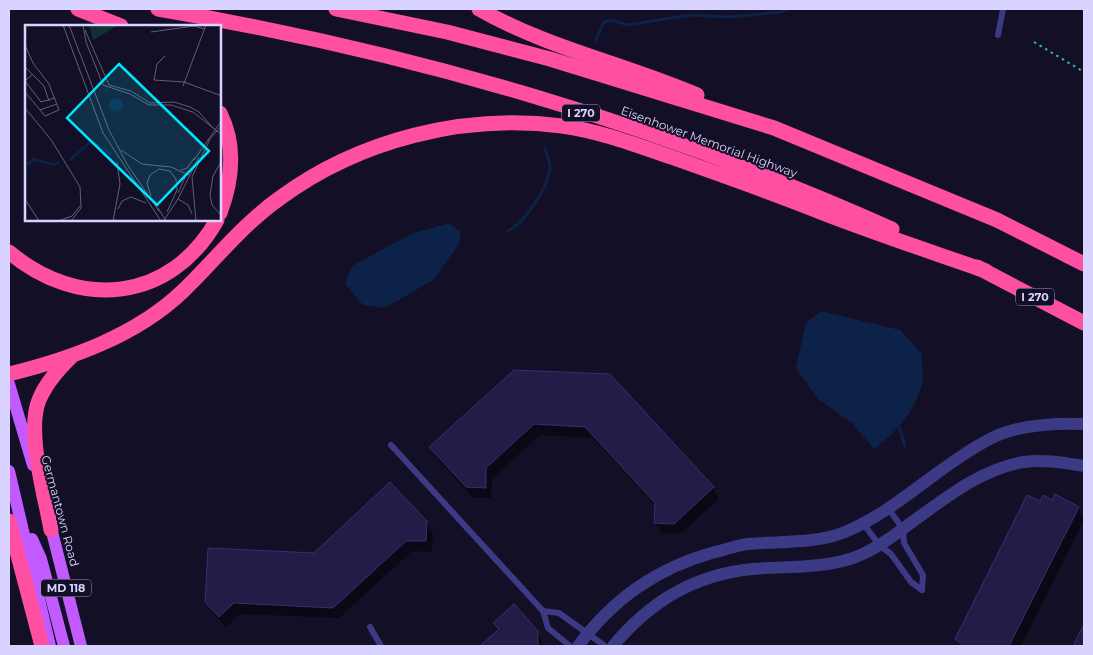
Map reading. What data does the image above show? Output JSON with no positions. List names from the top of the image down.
{
  "streets": {
    "highway": ["I 270", "Eisenhower Memorial Highway"],
    "main road": ["Germantown Road", "MD 118"]
  }
}
